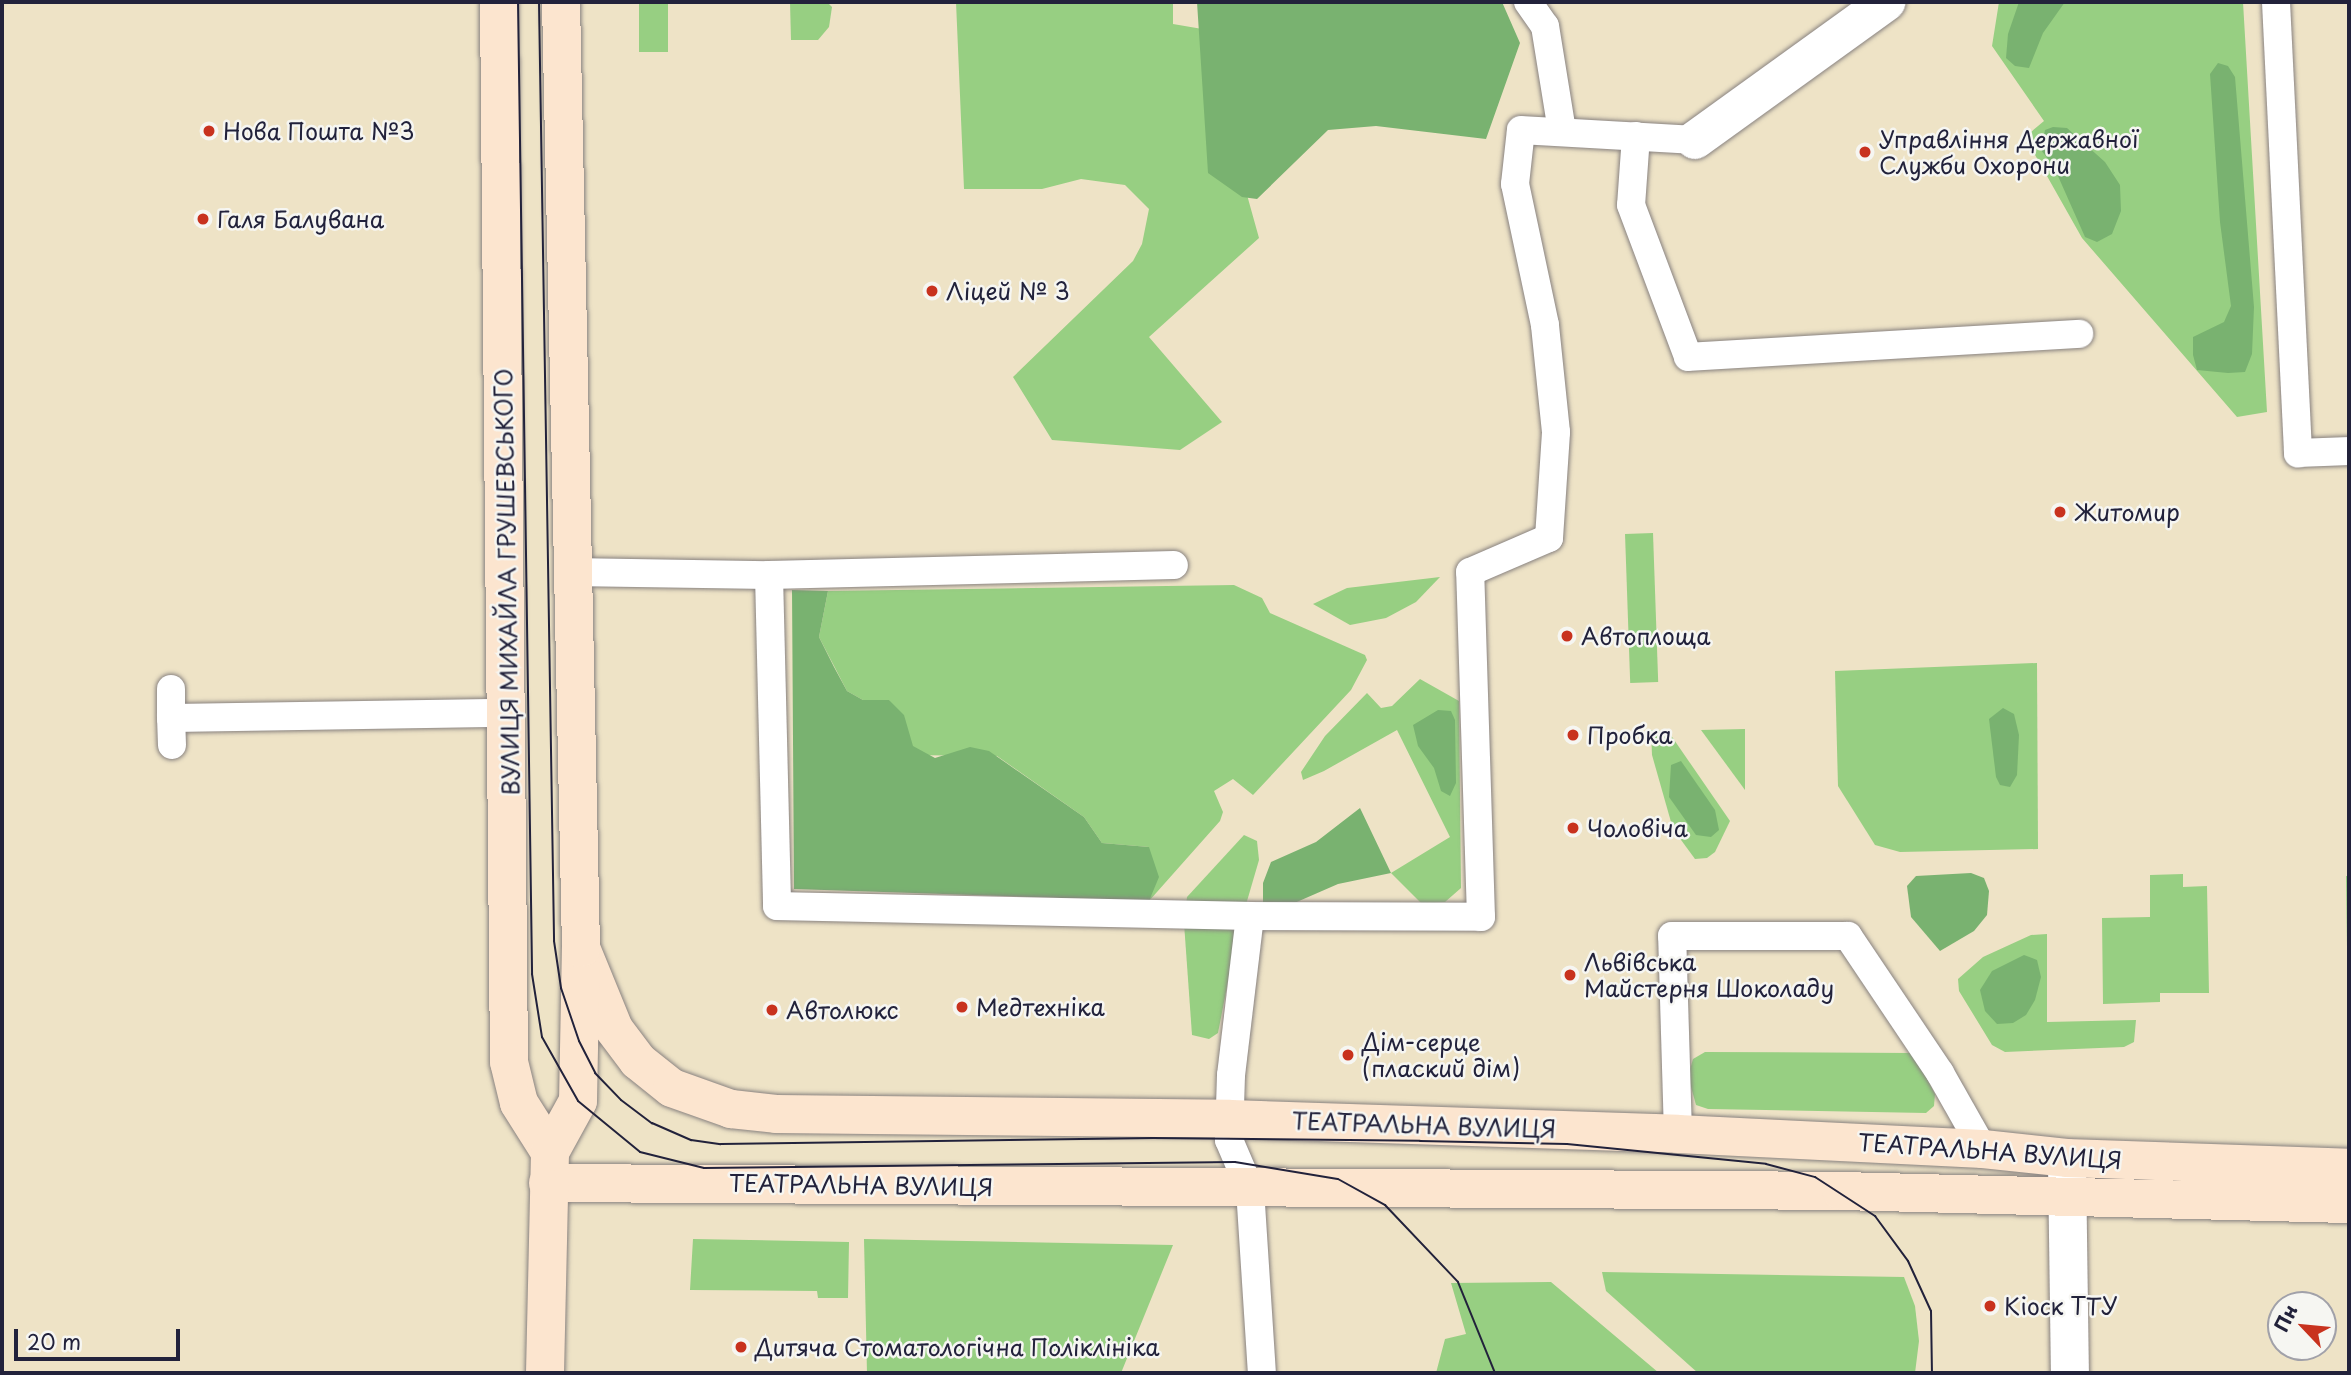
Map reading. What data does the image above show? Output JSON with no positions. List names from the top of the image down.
{
  "streets": {
    "street": ["ВУЛИЦЯ МИХАЙЛА ГРУШЕВСЬКОГО", "ТЕАТРАЛЬНА ВУЛИЦЯ"]
  },
  "crossings": [
    ["ВУЛИЦЯ МИХАЙЛА ГРУШЕВСЬКОГО", "ТЕАТРАЛЬНА ВУЛИЦЯ"]
  ],
  "places": [
    "Нова Пошта №3",
    "Управління Державної Служби Охорони",
    "Галя Балувана",
    "Ліцей № 3",
    "Житомир",
    "Автоплоща",
    "Пробка",
    "Чоловіча",
    "Львівська Майстерня Шоколаду",
    "Медтехніка",
    "Автолюкс",
    "Дім-серце (плаский дім)",
    "Кіоск ТТУ",
    "Дитяча Стоматологічна Поліклініка"
  ],
  "scale_bar": "20 m",
  "north": "top left"
}
